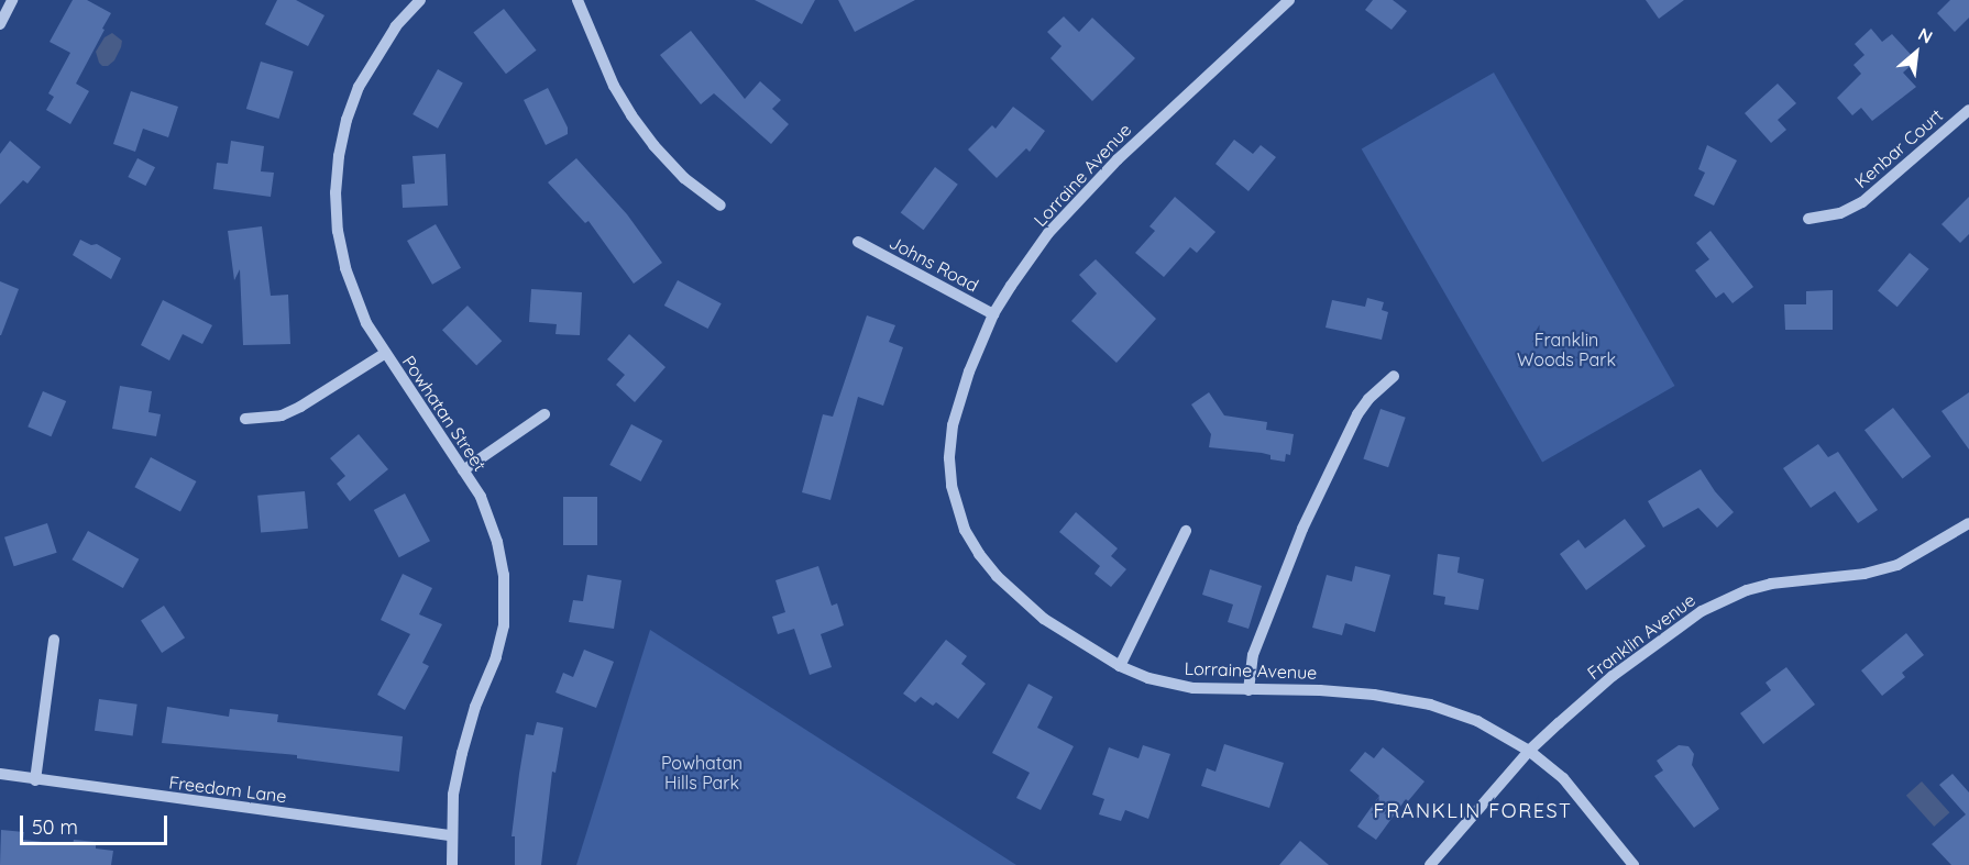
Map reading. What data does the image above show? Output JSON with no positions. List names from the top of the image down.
{
  "streets": {
    "street": [
      "Kenbar Court",
      "Lorraine Avenue",
      "Johns Road",
      "Powhatan Street",
      "Franklin Avenue",
      "Freedom Lane"
    ]
  },
  "crossings": [
    ["Lorraine Avenue", "Johns Road"],
    ["Lorraine Avenue", "Franklin Avenue"],
    ["Powhatan Street", "Freedom Lane"]
  ],
  "districts": ["FRANKLIN FOREST"],
  "parks": ["Franklin Woods Park", "Powhatan Hills Park"],
  "scale_bar": "50 m",
  "north": "top right"
}
